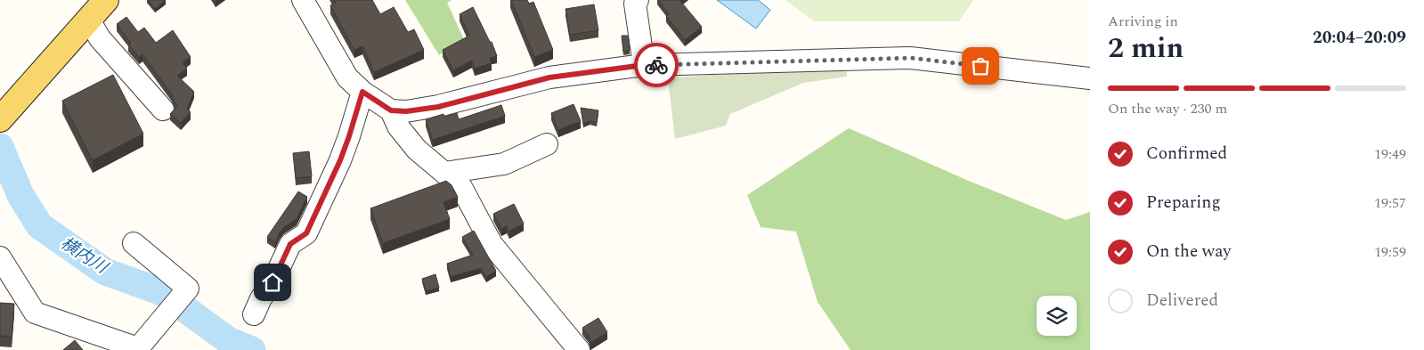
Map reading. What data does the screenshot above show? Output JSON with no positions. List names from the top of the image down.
{
  "water": ["横内川"],
  "page": {
    "heading": ["2 min", "Arriving in", "20:04–20:09"],
    "bar": "On the way · 230 m",
    "list": [
      ["Confirmed", "19:49"],
      ["Preparing", "19:57"],
      ["On the way", "19:59"],
      "Delivered"
    ]
  }
}
